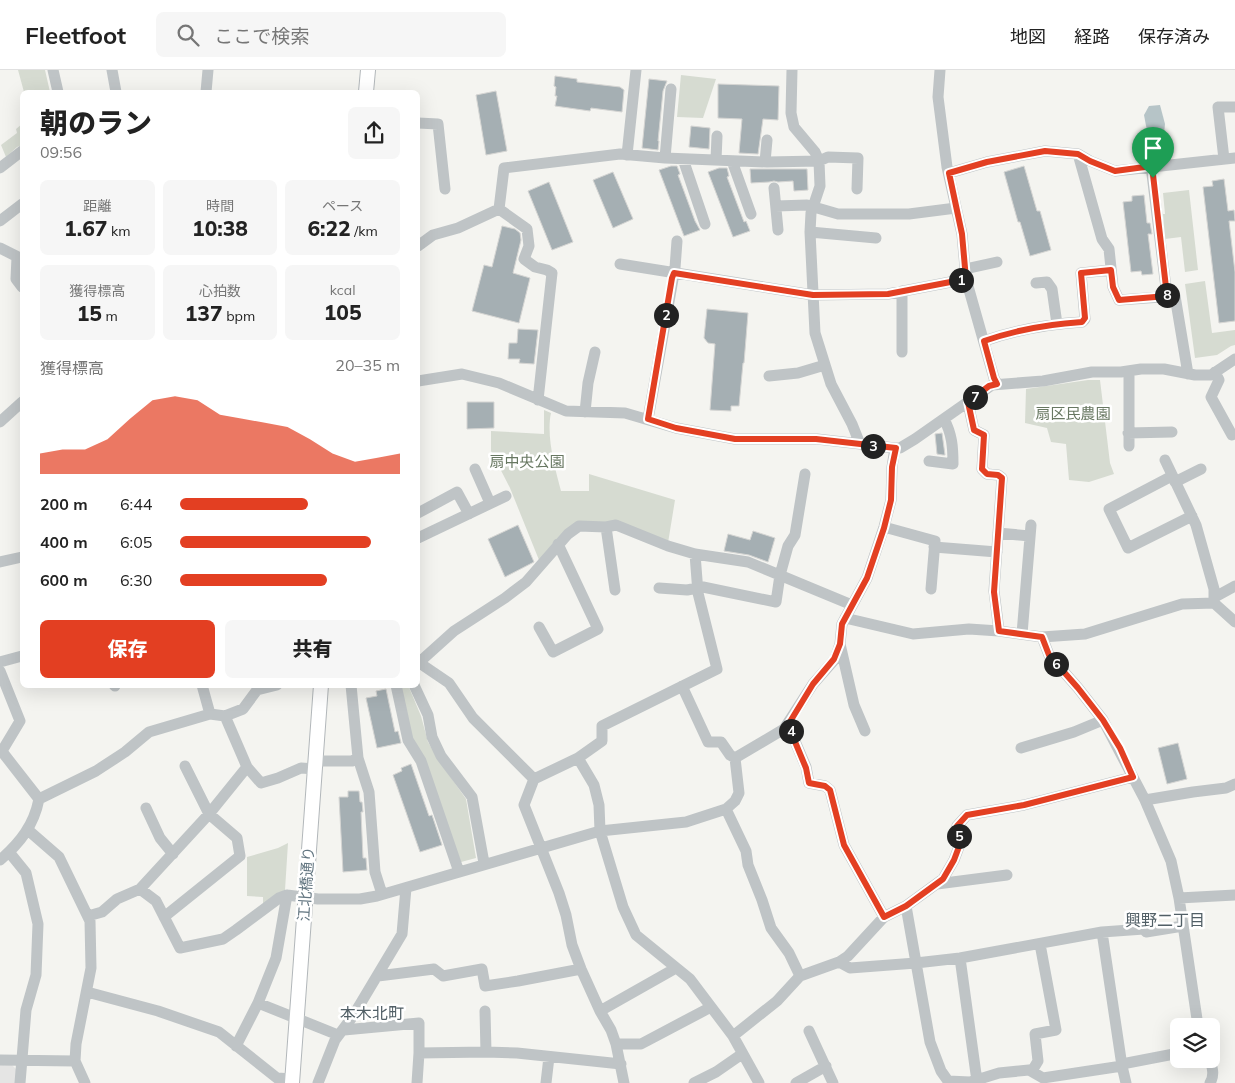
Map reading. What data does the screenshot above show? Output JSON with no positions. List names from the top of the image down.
{
  "streets": {
    "main road": ["江北橋通り"]
  },
  "districts": ["興野二丁目", "本木北町"],
  "parks": ["扇区民農園", "扇中央公園"],
  "page": {
    "header": "Fleetfoot",
    "search": "ここで検索",
    "nav": ["地図", "経路", "保存済み"],
    "heading": ["朝のラン", "09:56"],
    "stats": [
      ["距離", "1.67 km"],
      ["時間", "10:38"],
      ["ペース", "6:22 /km"],
      ["獲得標高", "15 m"],
      ["心拍数", "137 bpm"],
      ["kcal", "105"]
    ],
    "pins": [
      "1",
      "8",
      "2",
      "7",
      "3",
      "6",
      "4",
      "5"
    ],
    "chart": ["獲得標高", "20–35 m"],
    "list": [
      {
        "name": "200 m",
        "note": "6:44"
      },
      {
        "name": "400 m",
        "note": "6:05"
      },
      {
        "name": "600 m",
        "note": "6:30"
      }
    ],
    "buttons": ["保存", "共有"]
  }
}
